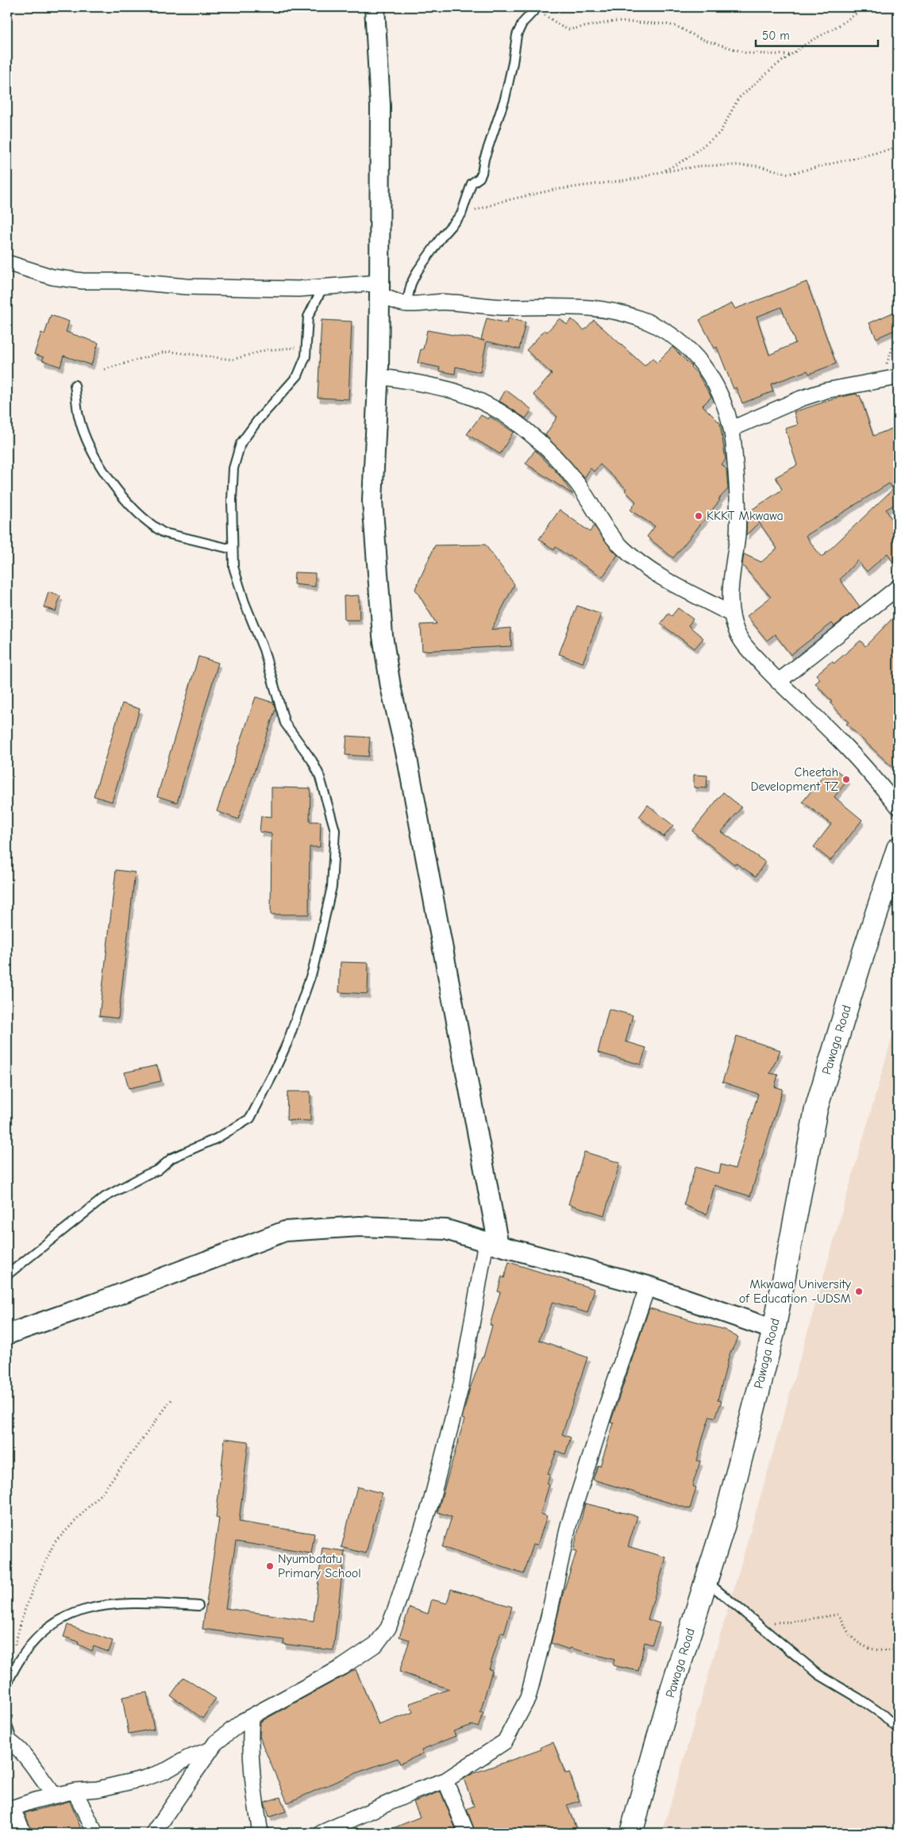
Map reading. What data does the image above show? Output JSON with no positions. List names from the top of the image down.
{
  "streets": {
    "main road": ["Pawaga Road"]
  },
  "places": [
    "KKKT Mkwawa",
    "Cheetah Development TZ",
    "Mkwawa University of Education -UDSM",
    "Nyumbatatu Primary School"
  ],
  "scale_bar": "50 m"
}
